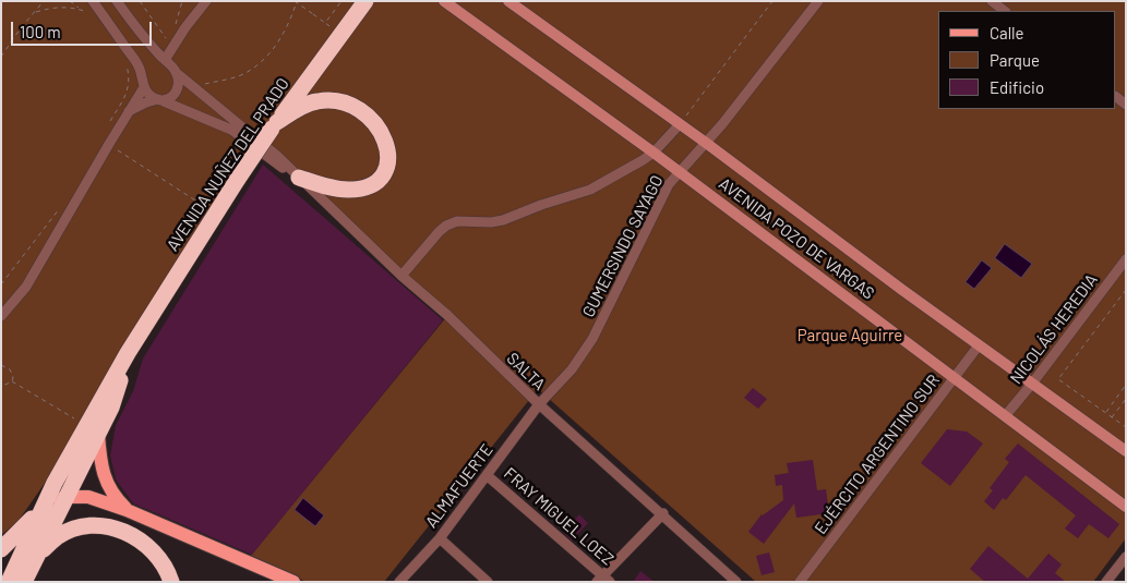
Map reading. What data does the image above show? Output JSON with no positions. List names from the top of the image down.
{
  "streets": {
    "highway": ["AVENIDA NUÑEZ DEL PRADO"],
    "main road": ["AVENIDA POZO DE VARGAS"],
    "street": [
      "GUMERSINDO SAYAGO",
      "NICOLÁS HEREDIA",
      "SALTA",
      "EJÉRCITO ARGENTINO SUR",
      "ALMAFUERTE",
      "FRAY MIGUEL LOEZ"
    ]
  },
  "crossings": [
    ["AVENIDA POZO DE VARGAS", "GUMERSINDO SAYAGO"],
    ["AVENIDA POZO DE VARGAS", "NICOLÁS HEREDIA"],
    ["AVENIDA POZO DE VARGAS", "EJÉRCITO ARGENTINO SUR"],
    ["GUMERSINDO SAYAGO", "SALTA"],
    ["GUMERSINDO SAYAGO", "ALMAFUERTE"],
    ["SALTA", "ALMAFUERTE"],
    ["ALMAFUERTE", "FRAY MIGUEL LOEZ"]
  ],
  "parks": ["Parque Aguirre"],
  "legend": ["Calle", "Parque", "Edificio"],
  "scale_bar": "100 m"
}
